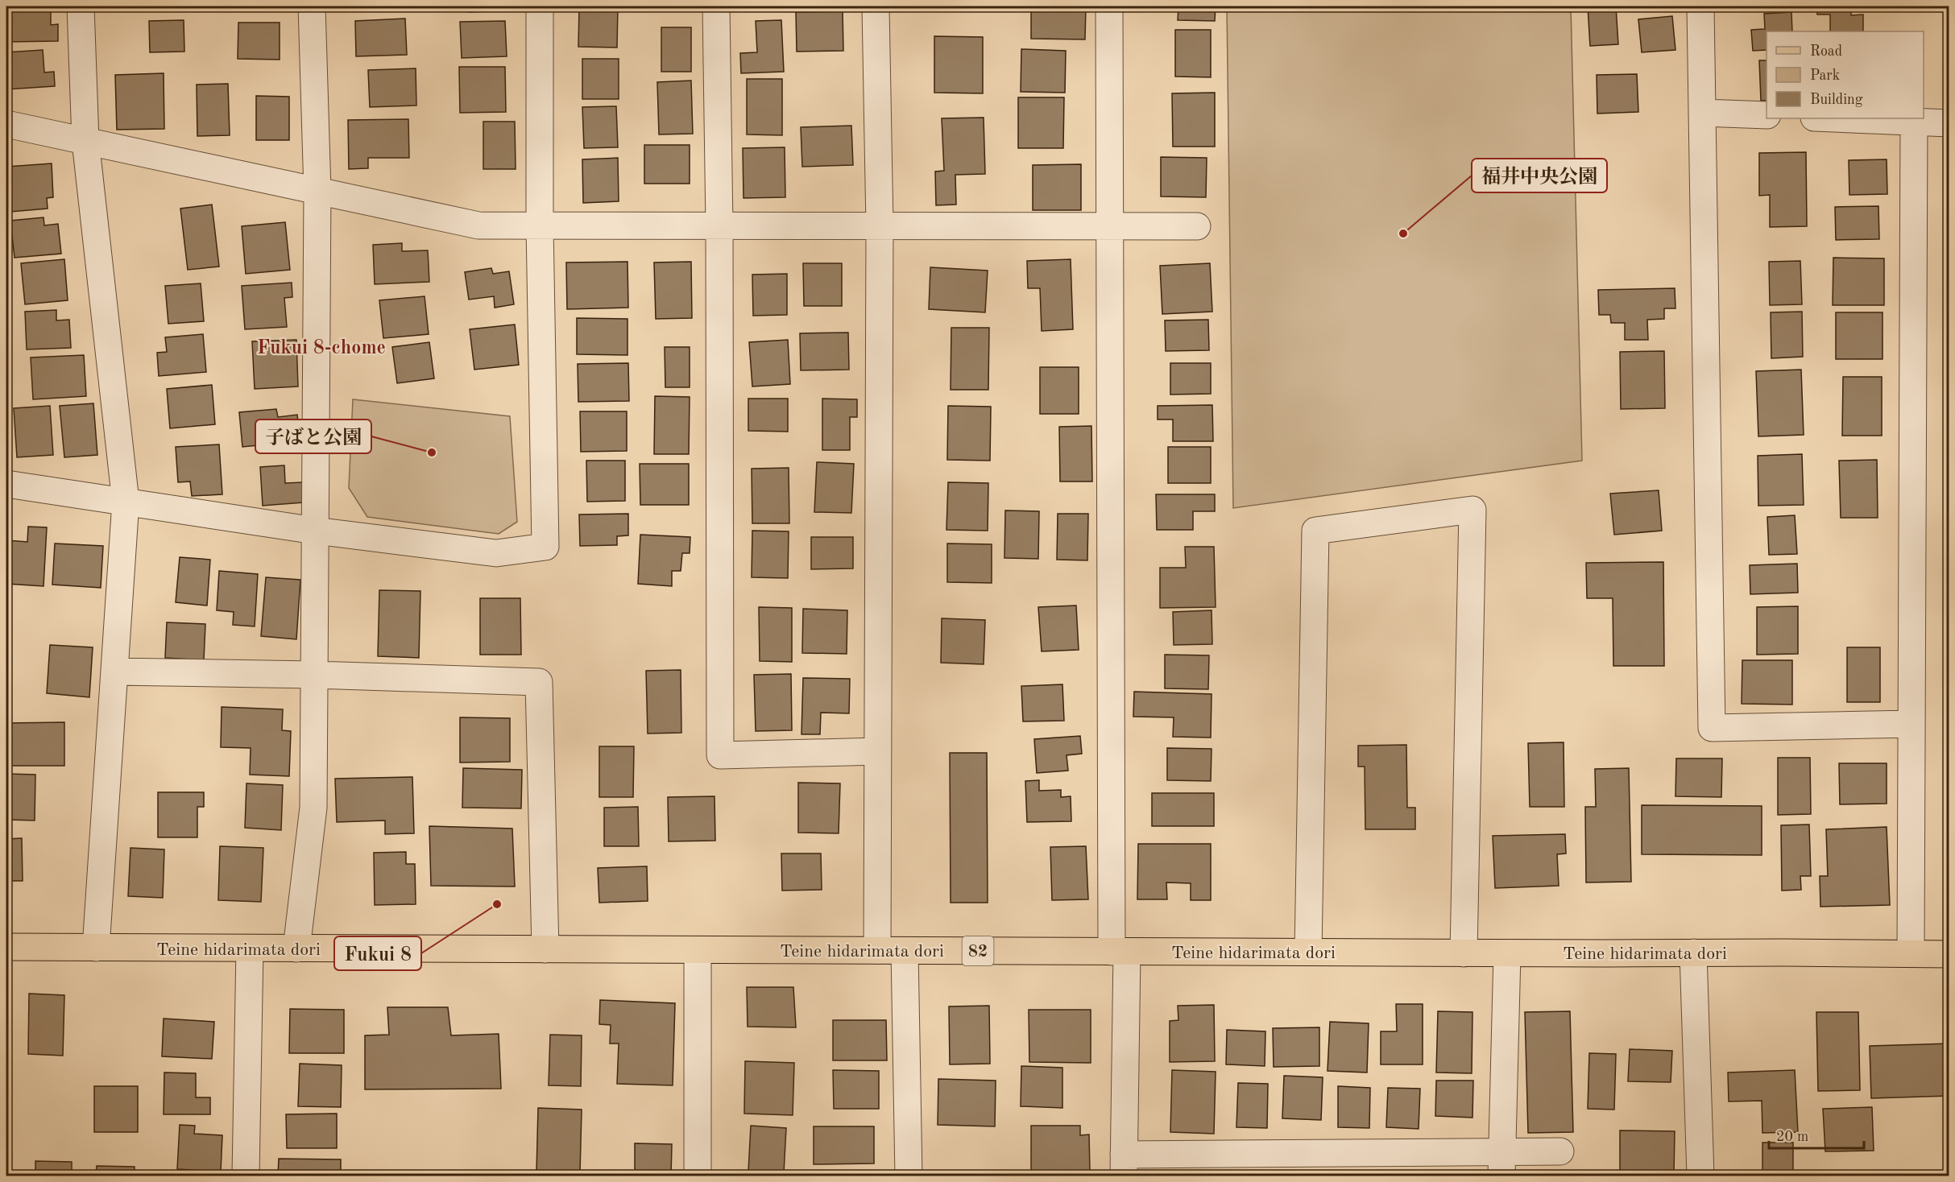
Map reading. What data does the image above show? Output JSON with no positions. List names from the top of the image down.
{
  "streets": {
    "main road": ["Teine hidarimata dori", "82"]
  },
  "districts": ["Fukui 8-chome"],
  "places": ["福井中央公園", "子ばと公園", "Fukui 8"],
  "legend": ["Road", "Park", "Building"],
  "scale_bar": "20 m"
}
